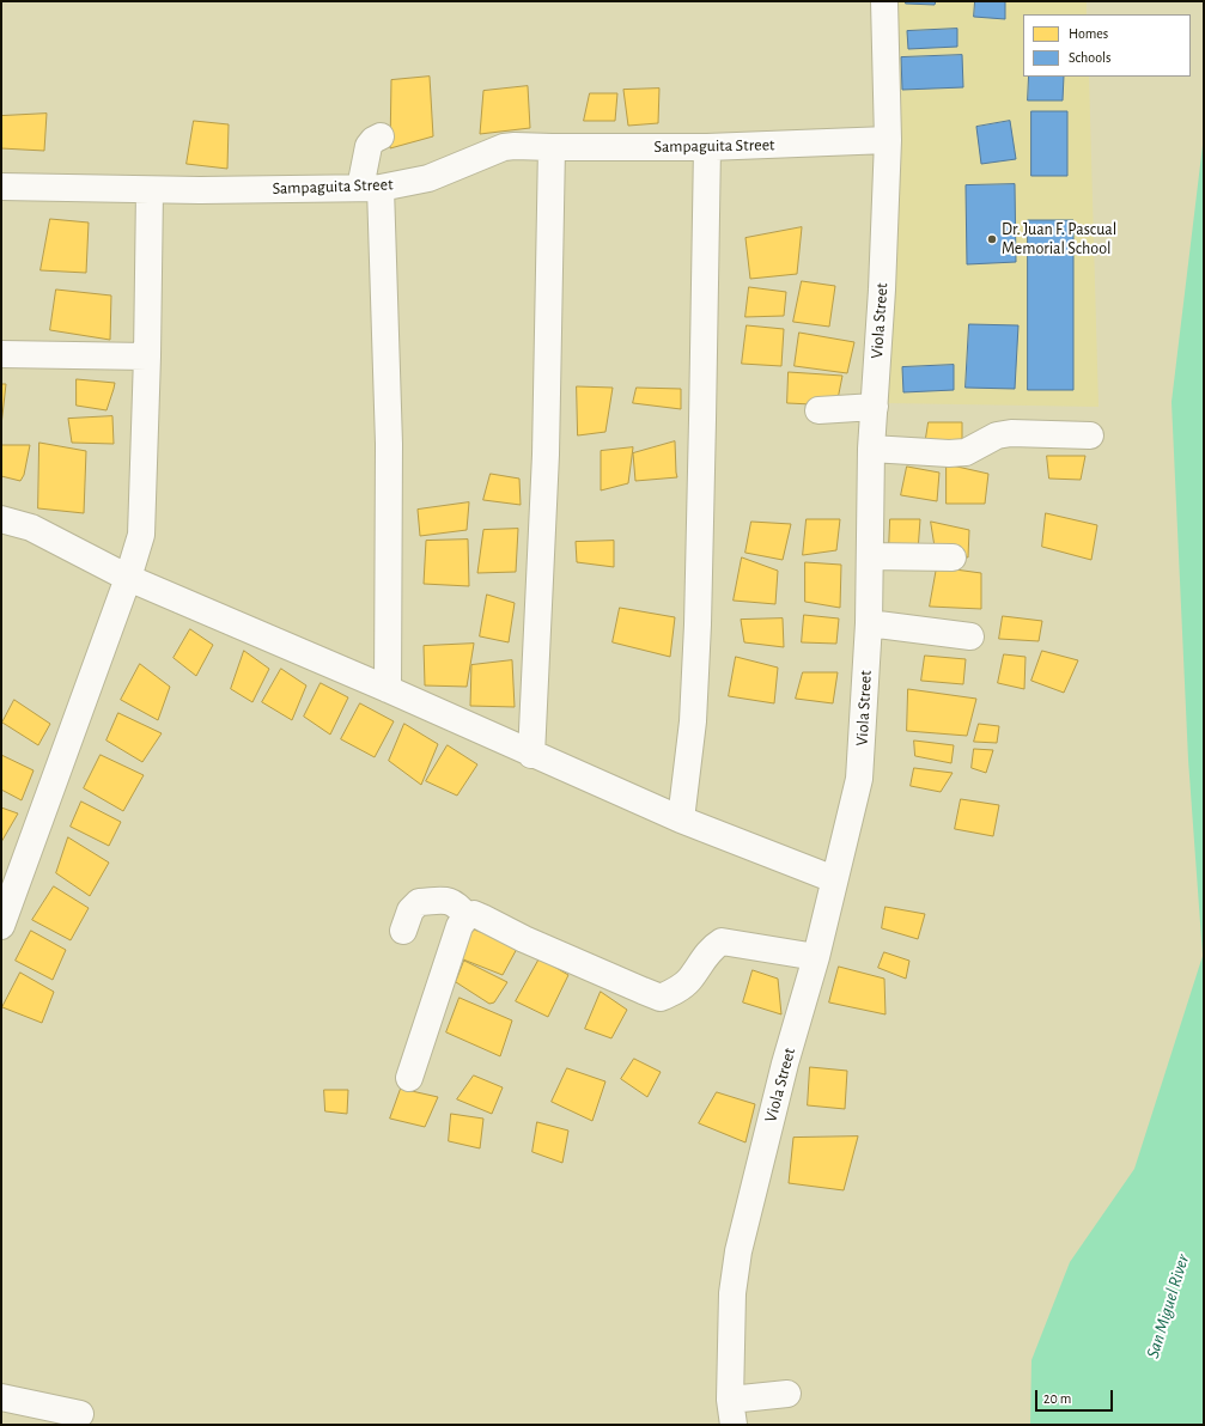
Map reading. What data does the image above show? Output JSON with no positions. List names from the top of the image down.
{
  "streets": {
    "street": ["Sampaguita Street", "Viola Street"]
  },
  "crossings": [
    ["Sampaguita Street", "Viola Street"]
  ],
  "water": ["San Miguel River"],
  "places": ["Dr. Juan F. Pascual Memorial School"],
  "legend": ["Homes", "Schools"],
  "scale_bar": "20 m"
}
